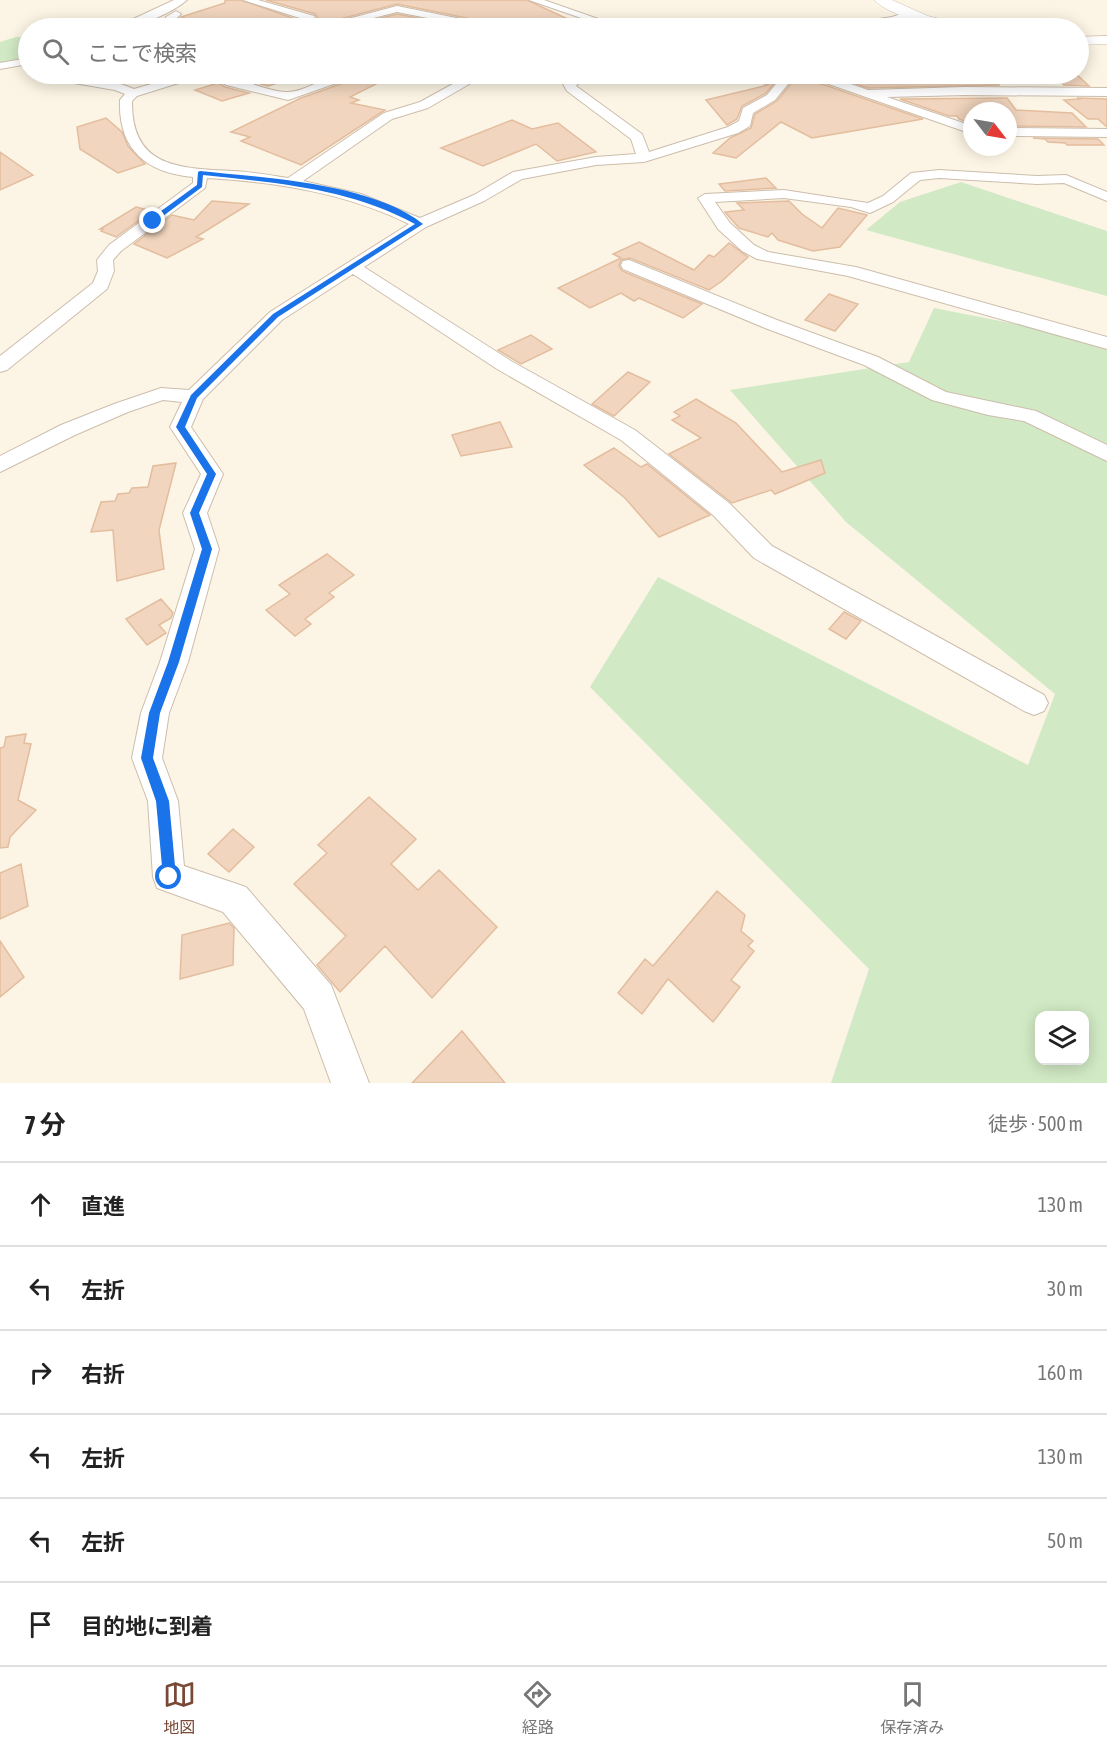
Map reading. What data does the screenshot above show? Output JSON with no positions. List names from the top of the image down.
{
  "north": "bottom right",
  "page": {
    "search": "ここで検索",
    "heading": ["7 分", "徒歩 · 500 m"],
    "list": [
      ["直進", "130 m"],
      ["左折", "30 m"],
      ["右折", "160 m"],
      ["左折", "130 m"],
      ["左折", "50 m"],
      "目的地に到着"
    ],
    "nav": ["地図", "経路", "保存済み"]
  }
}
